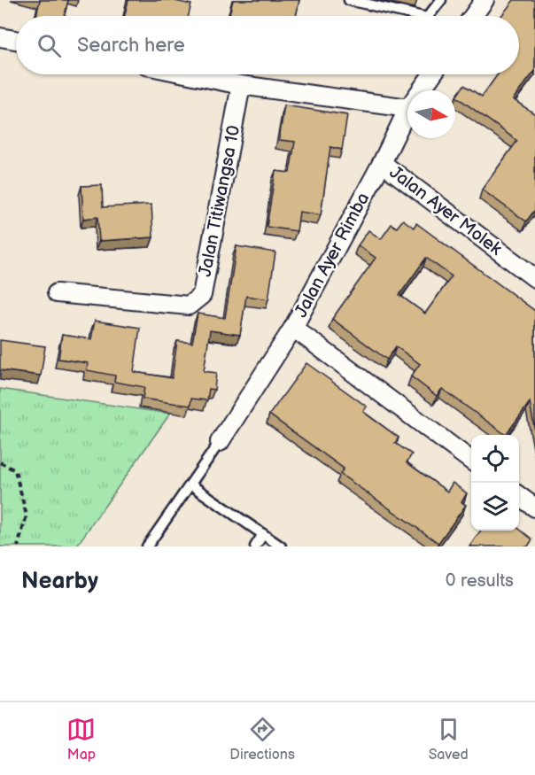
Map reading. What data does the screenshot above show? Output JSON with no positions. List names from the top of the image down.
{
  "streets": {
    "street": ["Jalan Titiwangsa 10", "Jalan Ayer Molek", "Jalan Ayer Rimba"]
  },
  "crossings": [
    ["Jalan Ayer Molek", "Jalan Ayer Rimba"]
  ],
  "north": "right",
  "page": {
    "search": "Search here",
    "heading": ["Nearby", "0 results"],
    "nav": ["Map", "Directions", "Saved"]
  }
}
